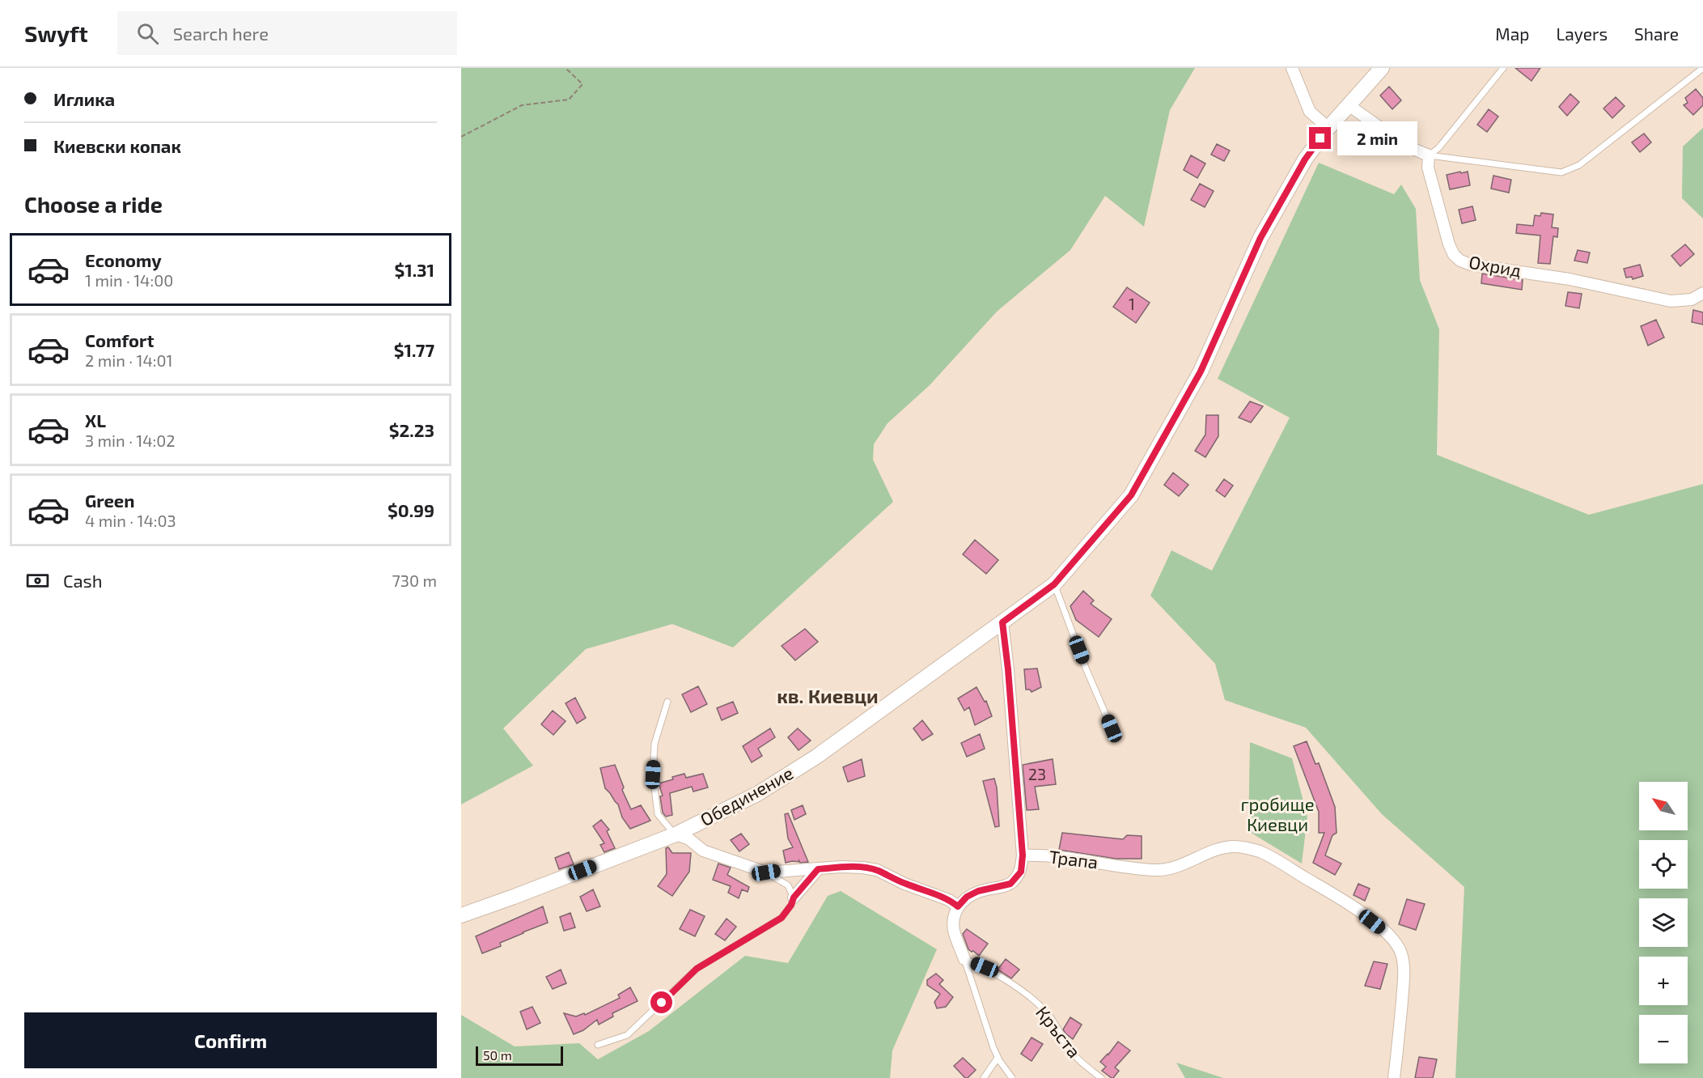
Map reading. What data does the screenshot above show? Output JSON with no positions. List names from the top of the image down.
{
  "streets": {
    "street": ["Охрид", "Обединение", "Трапа"],
    "lane": ["Кръста"]
  },
  "crossings": [
    ["Обединение", "Трапа"]
  ],
  "districts": ["кв. Киевци"],
  "parks": ["гробище Киевци"],
  "house_numbers": ["1", "23"],
  "scale_bar": "50 m",
  "north": "top left",
  "page": {
    "header": "Swyft",
    "search": "Search here",
    "nav": ["Map", "Layers", "Share"],
    "banner": ["Иглика", "Киевски копак"],
    "bubble": "2 min",
    "heading": "Choose a ride",
    "list": [
      {
        "name": "Economy",
        "note": "1 min · 14:00",
        "value": "$1.31"
      },
      {
        "name": "Comfort",
        "note": "2 min · 14:01",
        "value": "$1.77"
      },
      {
        "name": "XL",
        "note": "3 min · 14:02",
        "value": "$2.23"
      },
      {
        "name": "Green",
        "note": "4 min · 14:03",
        "value": "$0.99"
      }
    ],
    "pay": ["Cash", "730 m"],
    "map_buttons": ["+", "−"],
    "buttons": "Confirm",
    "scale": "50 m"
  }
}
